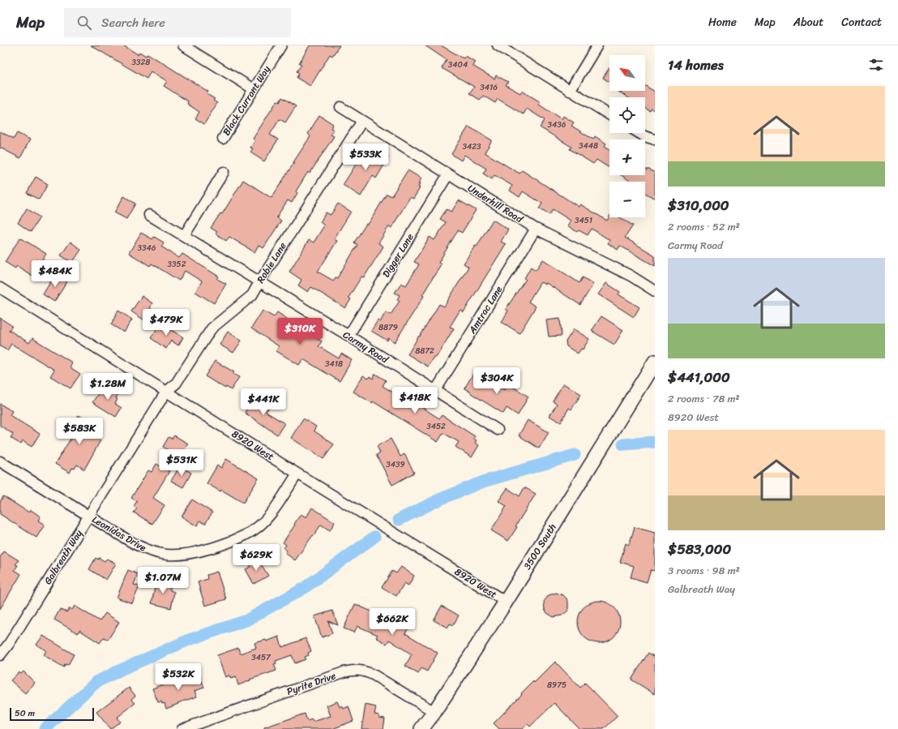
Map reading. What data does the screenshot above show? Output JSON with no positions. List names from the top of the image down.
{
  "streets": {
    "street": [
      "Black Currant Way",
      "Underhill Road",
      "Digger Lane",
      "Robie Lane",
      "Amtrac Lane",
      "Carmy Road",
      "8920 West",
      "Leonidas Drive",
      "3500 South",
      "Galbreath Way",
      "Pyrite Drive"
    ]
  },
  "crossings": [
    ["Underhill Road", "Digger Lane"],
    ["Underhill Road", "Robie Lane"],
    ["Underhill Road", "Amtrac Lane"],
    ["Digger Lane", "Carmy Road"],
    ["Robie Lane", "Carmy Road"],
    ["Robie Lane", "8920 West"],
    ["Robie Lane", "Galbreath Way"],
    ["Amtrac Lane", "Carmy Road"],
    ["8920 West", "Leonidas Drive"],
    ["8920 West", "3500 South"],
    ["8920 West", "Galbreath Way"],
    ["Leonidas Drive", "Galbreath Way"],
    ["3500 South", "Pyrite Drive"]
  ],
  "house_numbers": [
    "3328",
    "3404",
    "3416",
    "3436",
    "3448",
    "3423",
    "3451",
    "3346",
    "3352",
    "8879",
    "8872",
    "3418",
    "3452",
    "3439",
    "3457",
    "8975"
  ],
  "scale_bar": "50 m",
  "north": "top left",
  "page": {
    "header": "Map",
    "search": "Search here",
    "nav": [
      "Home",
      "Map",
      "About",
      "Contact"
    ],
    "heading": "14 homes",
    "map_buttons": ["+", "−"],
    "list": [
      {
        "name": "$310,000",
        "note": "2 rooms · 52 m² · Carmy Road"
      },
      {
        "name": "$441,000",
        "note": "2 rooms · 78 m² · 8920 West"
      },
      {
        "name": "$583,000",
        "note": "3 rooms · 98 m² · Galbreath Way"
      }
    ],
    "price": [
      "$533K",
      "$484K",
      "$479K",
      "$310K",
      "$304K",
      "$1.28M",
      "$418K",
      "$441K",
      "$583K",
      "$531K",
      "$629K",
      "$1.07M",
      "$662K",
      "$532K"
    ],
    "scale": "50 m"
  }
}
